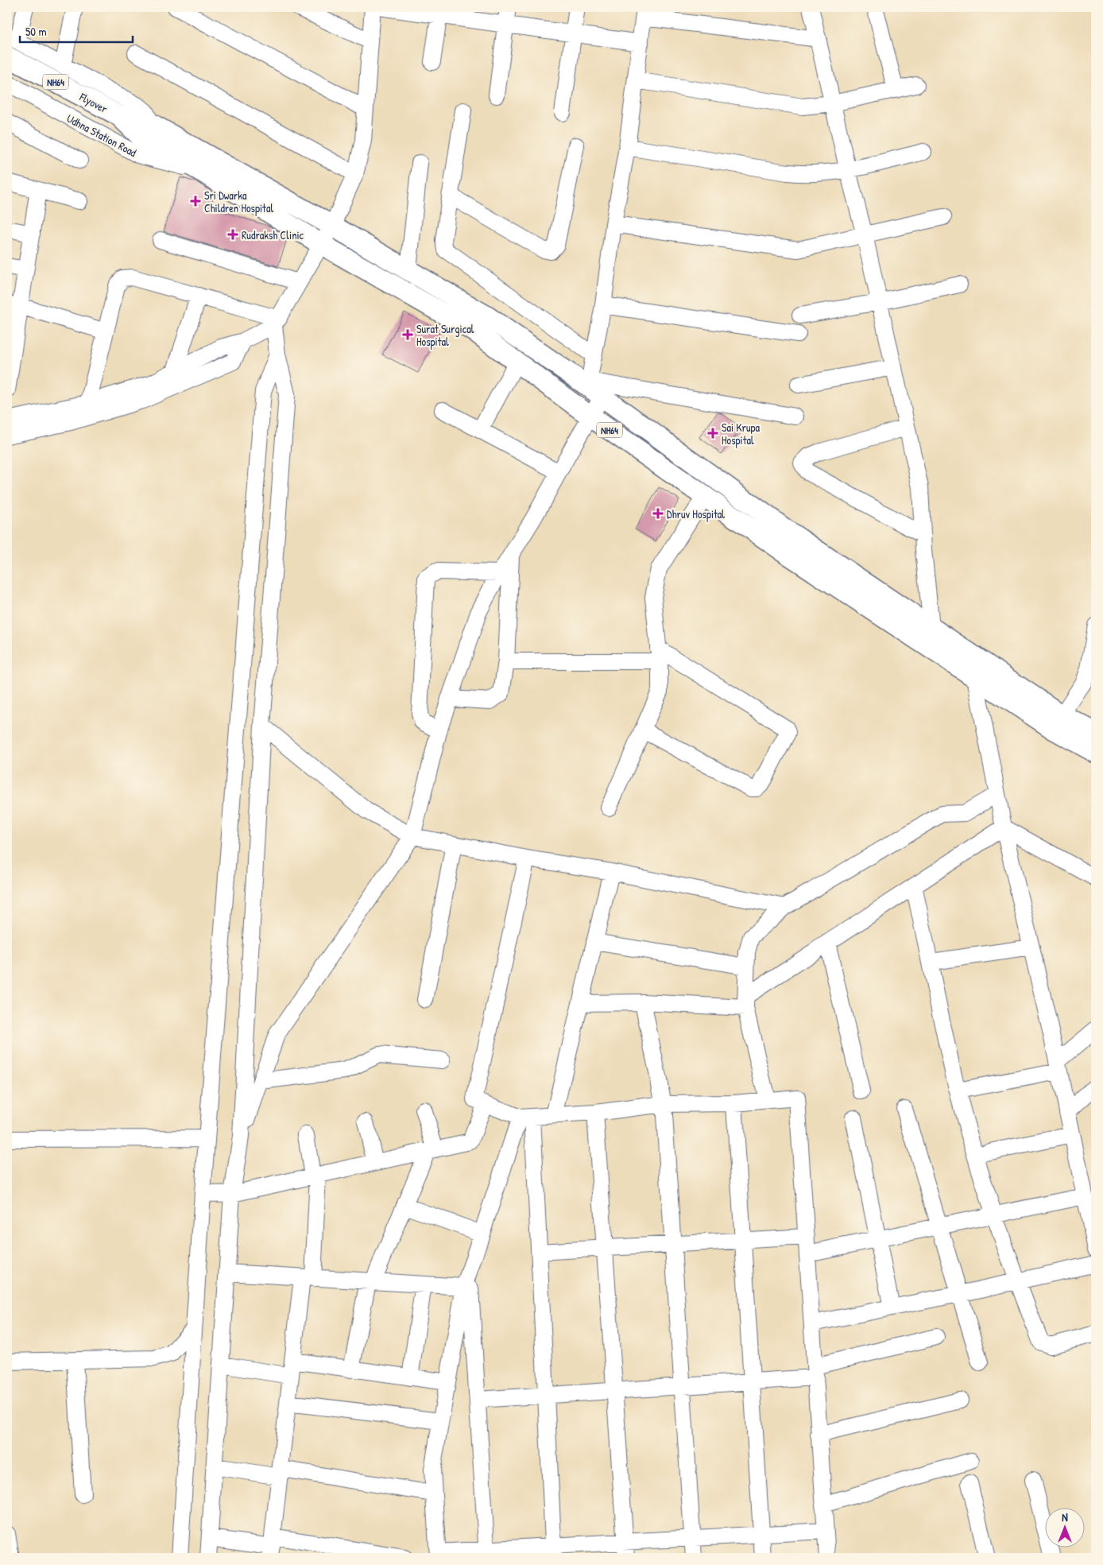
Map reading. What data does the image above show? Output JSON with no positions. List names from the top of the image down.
{
  "streets": {
    "main road": ["NH64", "Flyover"],
    "street": ["Udhna Station Road"]
  },
  "crossings": [
    ["NH64", "Flyover"],
    ["NH64", "Udhna Station Road"]
  ],
  "places": {
    "health": [
      "Sri Dwarka Children Hospital",
      "Rudraksh Clinic",
      "Surat Surgical Hospital",
      "Sai Krupa Hospital",
      "Dhruv Hospital"
    ]
  },
  "scale_bar": "50 m",
  "north": "top"
}
